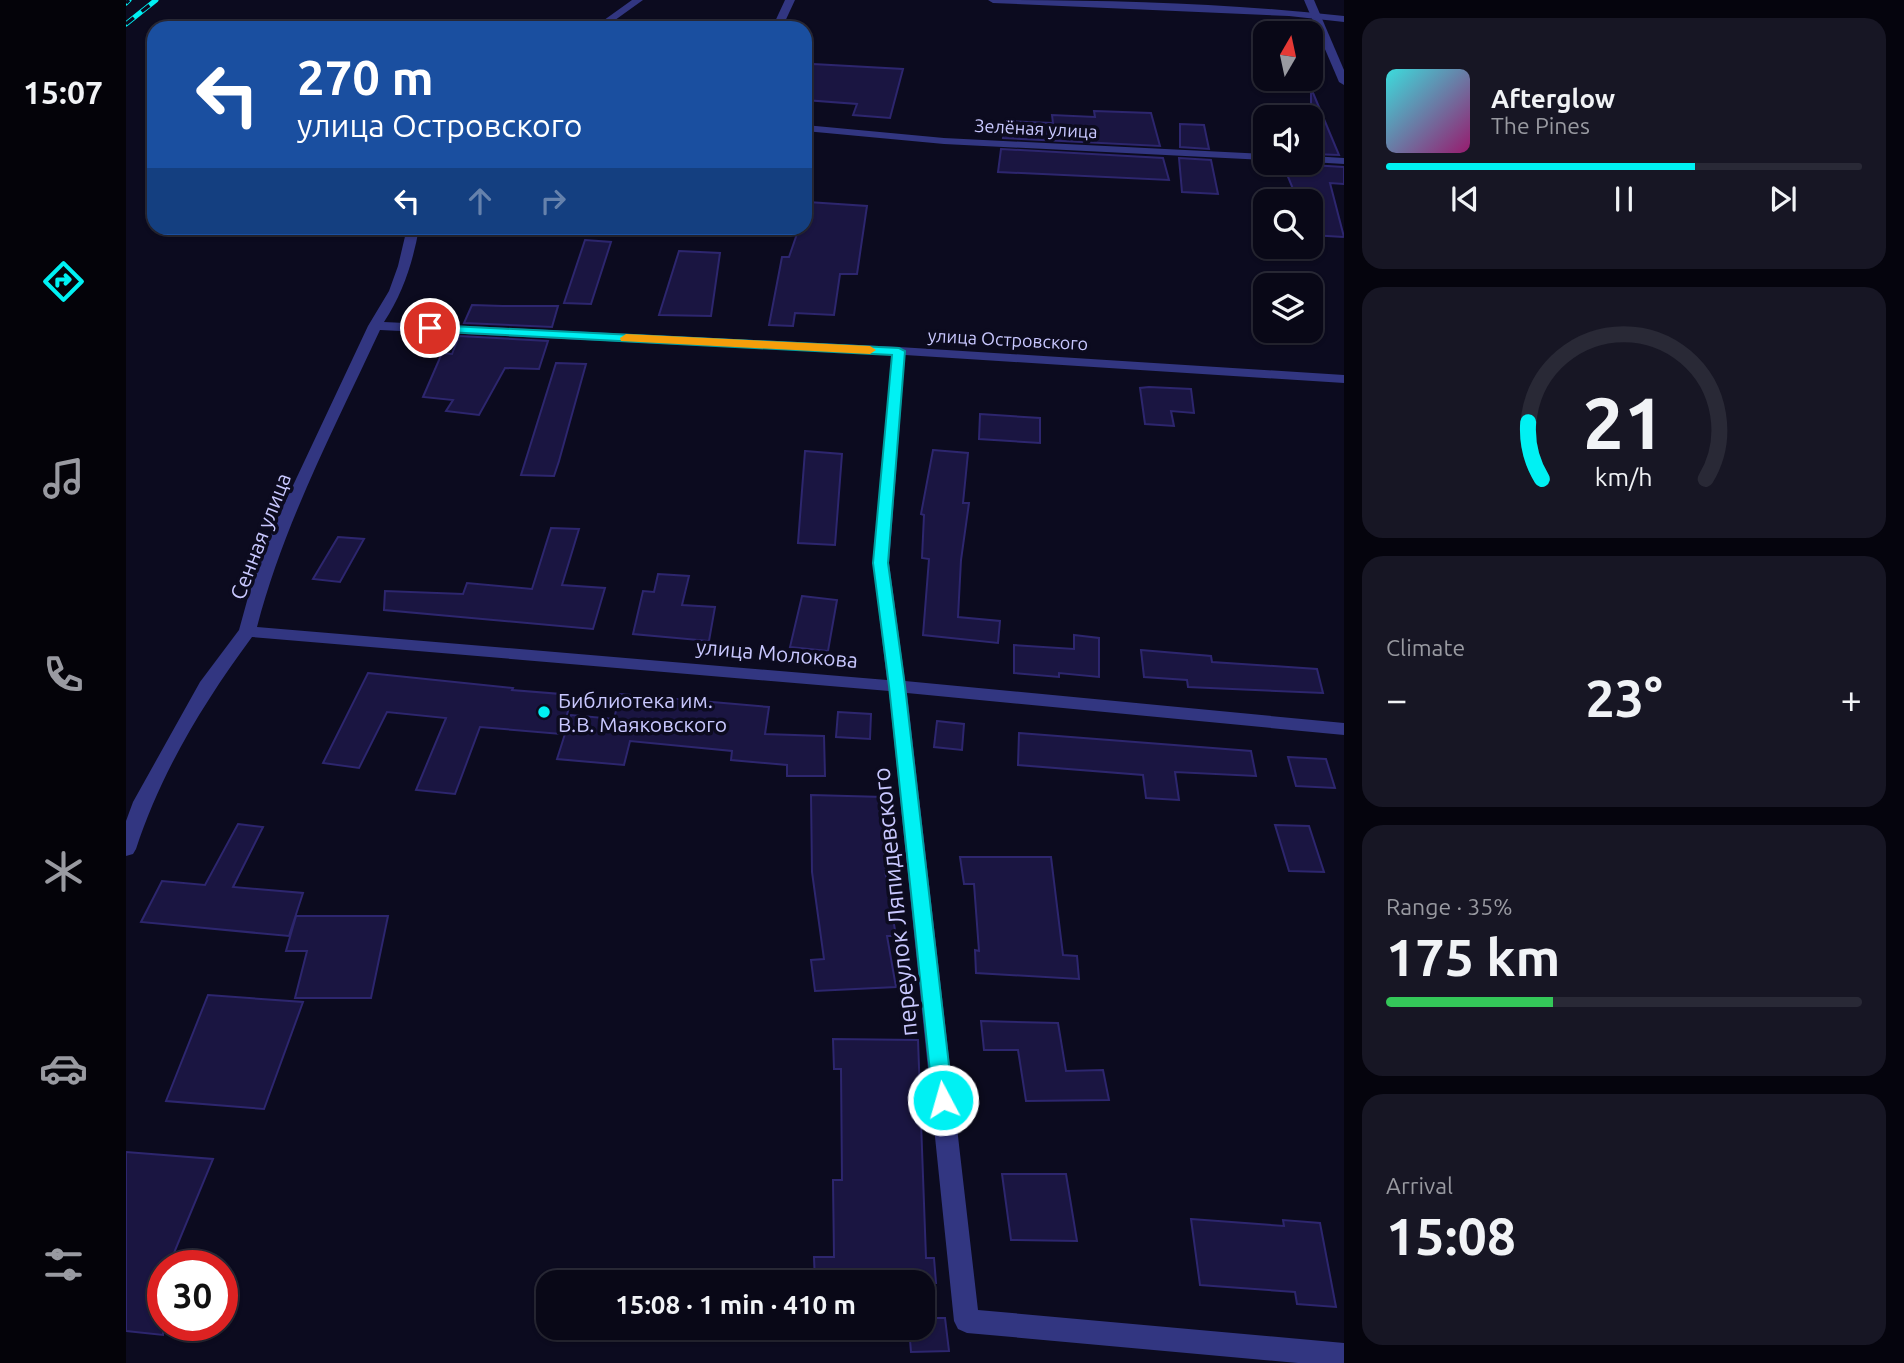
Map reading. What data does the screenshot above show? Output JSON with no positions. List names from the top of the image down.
{
  "streets": {
    "street": [
      "Зелёная улица",
      "улица Островского",
      "Сенная улица",
      "улица Молокова",
      "переулок Ляпидевского"
    ]
  },
  "crossings": [
    ["улица Островского", "Сенная улица"],
    ["улица Островского", "переулок Ляпидевского"],
    ["Сенная улица", "улица Молокова"],
    ["улица Молокова", "переулок Ляпидевского"]
  ],
  "places": ["Библиотека им. В.В. Маяковского"],
  "north": "top",
  "page": {
    "tabs": "15:07",
    "turn": ["270 m", "улица Островского"],
    "song": ["Afterglow", "The Pines"],
    "tile": [
      "Climate",
      ["Range · 35%", "175 km"],
      ["Arrival", "15:08"]
    ],
    "heat": ["−", "23°", "+"],
    "limit": "30",
    "trip": "15:08 · 1 min · 410 m",
    "gauge": ["21", "km/h"]
  }
}
